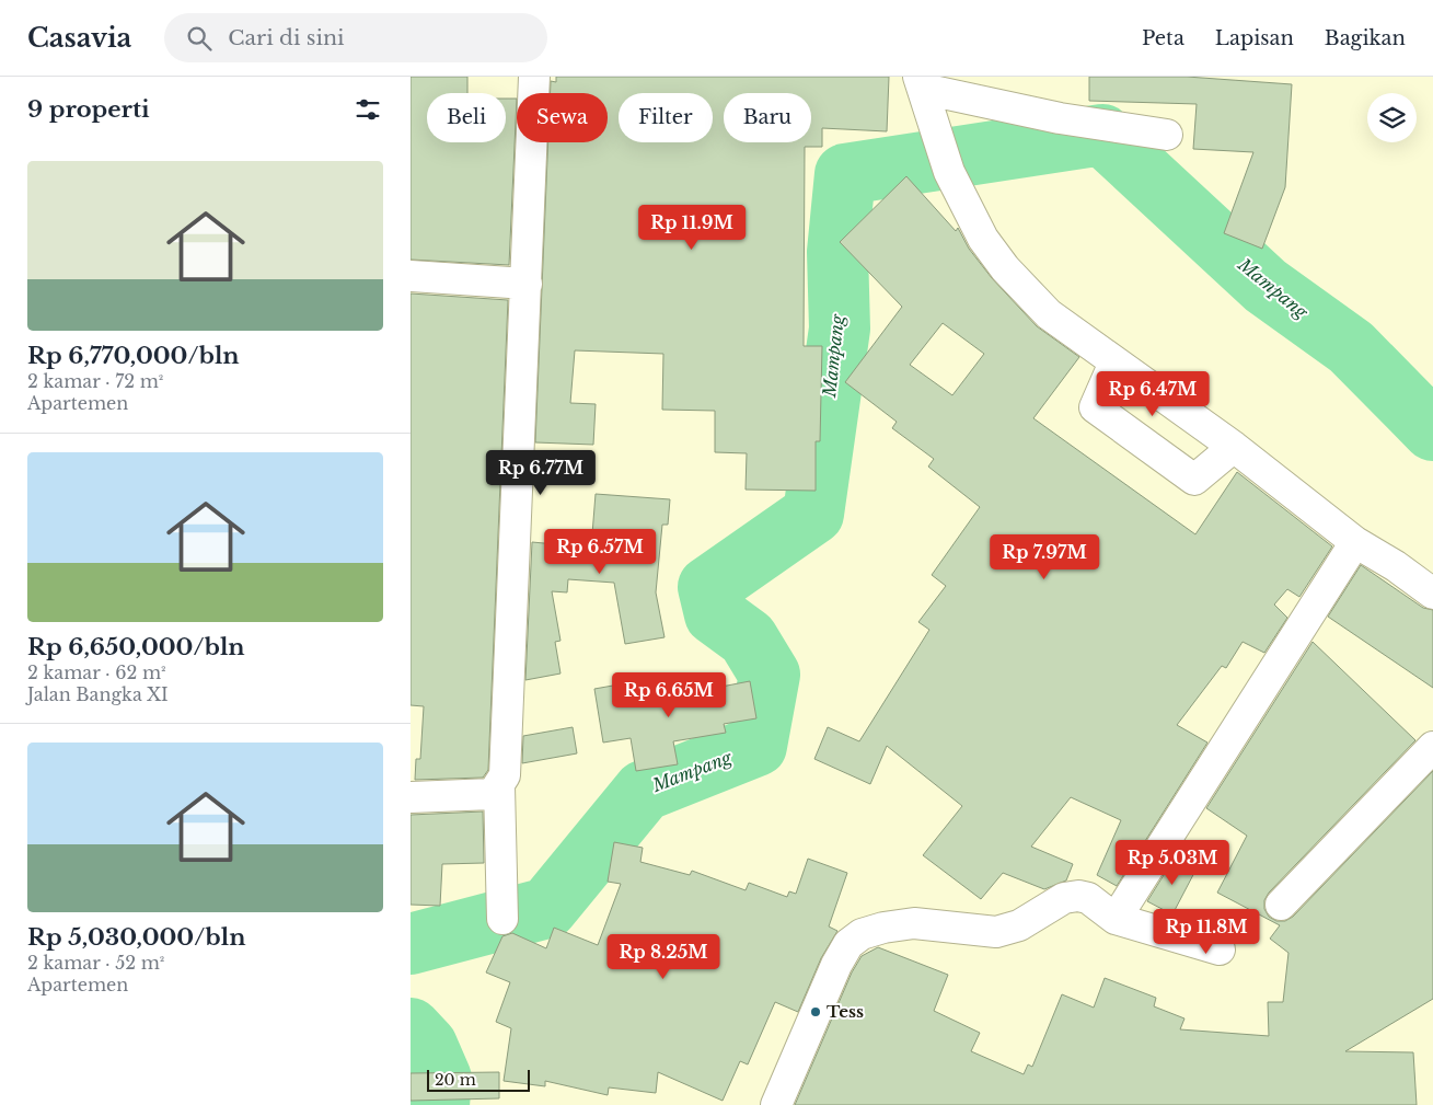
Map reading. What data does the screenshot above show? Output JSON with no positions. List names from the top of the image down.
{
  "water": ["Mampang"],
  "places": ["Tess"],
  "scale_bar": "20 m",
  "page": {
    "header": "Casavia",
    "search": "Cari di sini",
    "nav": ["Peta", "Lapisan", "Bagikan"],
    "heading": "9 properti",
    "chip": [
      "Beli",
      "Sewa",
      "Filter",
      "Baru"
    ],
    "list": [
      {
        "name": "Rp 6,770,000/bln",
        "note": "2 kamar · 72 m² · Apartemen"
      },
      {
        "name": "Rp 6,650,000/bln",
        "note": "2 kamar · 62 m² · Jalan Bangka XI"
      },
      {
        "name": "Rp 5,030,000/bln",
        "note": "2 kamar · 52 m² · Apartemen"
      }
    ],
    "price": [
      "Rp 11.9M",
      "Rp 6.47M",
      "Rp 6.77M",
      "Rp 6.57M",
      "Rp 7.97M",
      "Rp 6.65M",
      "Rp 5.03M",
      "Rp 11.8M",
      "Rp 8.25M"
    ],
    "scale": "20 m"
  }
}
